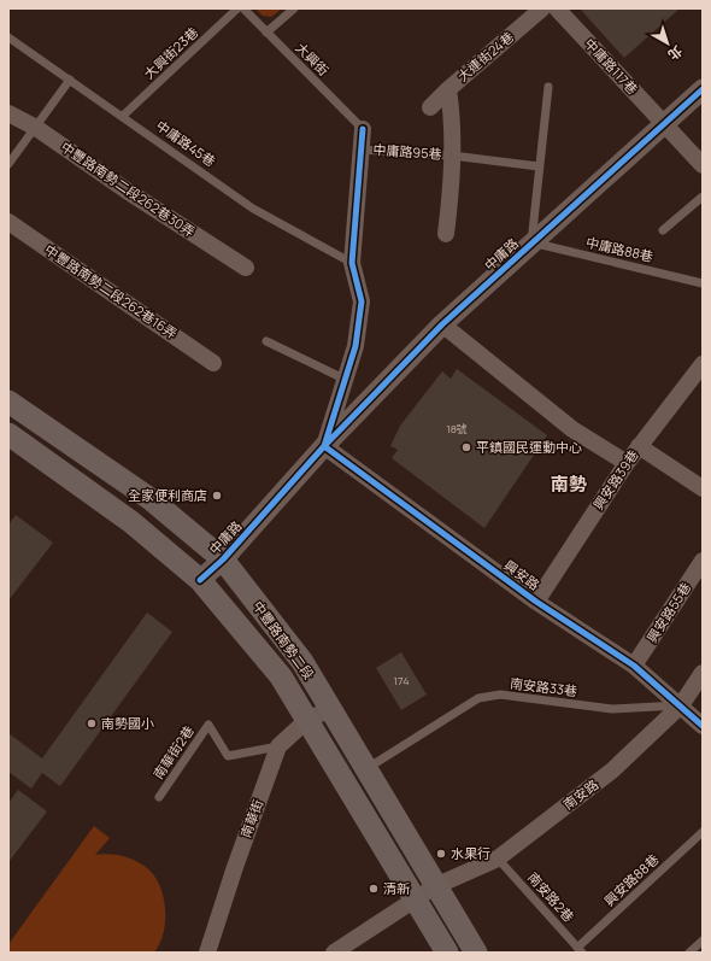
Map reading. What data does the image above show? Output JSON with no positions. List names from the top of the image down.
{
  "streets": {
    "main road": ["中豐路南勢二段"],
    "street": [
      "大連街24巷",
      "中庸路117巷",
      "中庸路95巷",
      "中豐路南勢二段262巷30弄",
      "中庸路",
      "中豐路南勢二段262巷16弄",
      "興安路39巷",
      "興安路",
      "興安路55巷",
      "南安路",
      "南華街"
    ],
    "lane": [
      "大興街23巷",
      "大興街",
      "中庸路45巷",
      "中庸路88巷",
      "南安路33巷",
      "南華街2巷",
      "興安路88巷",
      "南安路2巷"
    ]
  },
  "crossings": [
    ["大興街23巷", "中庸路45巷"],
    ["大連街24巷", "中庸路95巷"],
    ["大興街", "中庸路"],
    ["中庸路117巷", "中庸路"],
    ["中庸路45巷", "中庸路"],
    ["中庸路95巷", "中庸路"],
    ["中庸路88巷", "中庸路"],
    ["中庸路", "興安路"],
    ["中庸路", "中豐路南勢二段"],
    ["興安路39巷", "興安路"],
    ["興安路", "興安路55巷"],
    ["興安路", "南安路33巷"],
    ["興安路", "南安路"],
    ["中豐路南勢二段", "南安路33巷"],
    ["中豐路南勢二段", "南安路"],
    ["中豐路南勢二段", "南華街"],
    ["南安路33巷", "南安路"],
    ["南華街2巷", "南華街"],
    ["南安路", "南安路2巷"],
    ["興安路88巷", "南安路2巷"]
  ],
  "districts": ["南勢"],
  "places": [
    "平鎮國民運動中心",
    "全家便利商店",
    "南勢國小",
    "水果行",
    "清新"
  ],
  "house_numbers": ["18號", "174"],
  "north": "bottom right"
}
